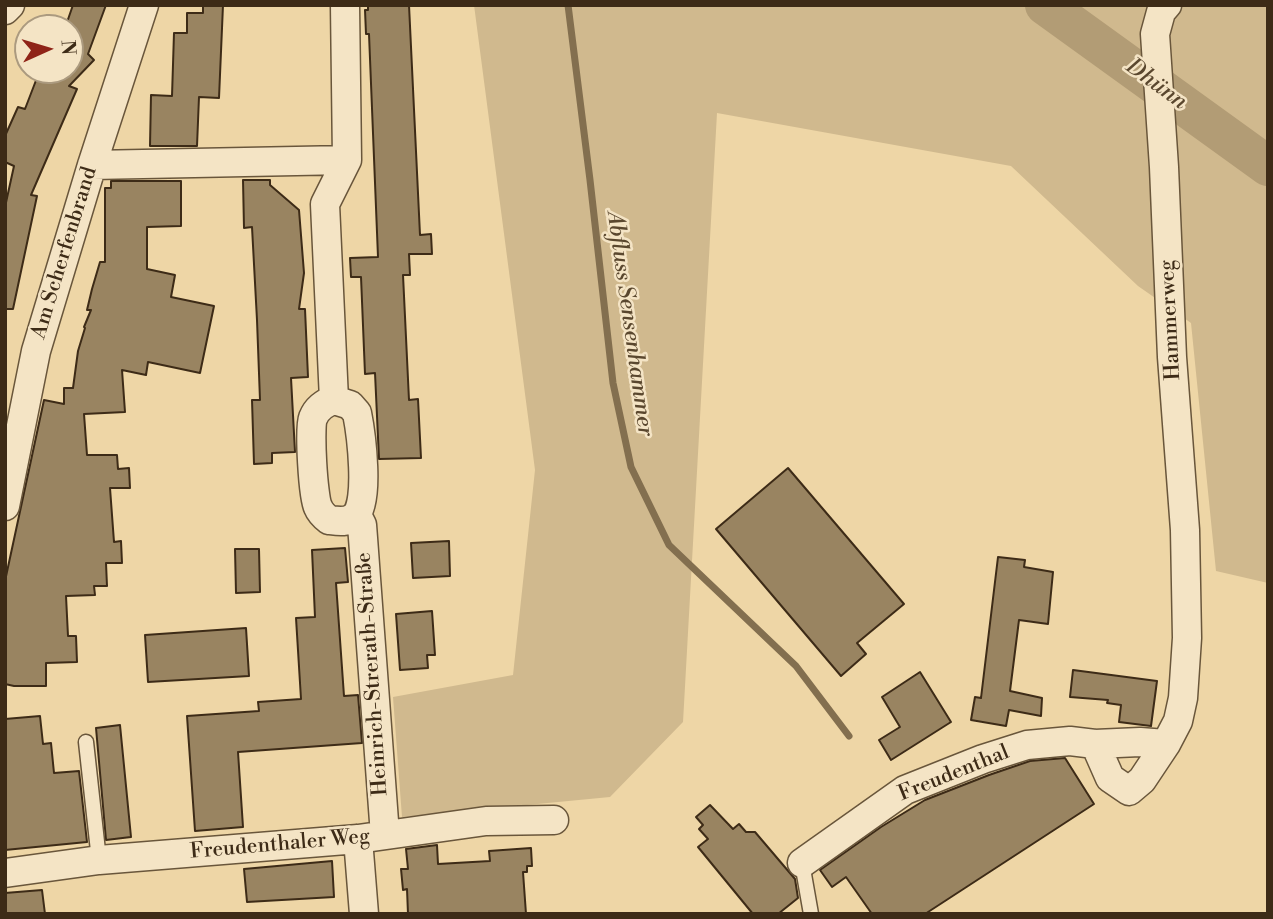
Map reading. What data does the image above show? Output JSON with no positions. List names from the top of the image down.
{
  "streets": {
    "street": [
      "Am Scherfenbrand",
      "Hammerweg",
      "Heinrich-Strerath-Straße",
      "Freudenthal",
      "Freudenthaler Weg"
    ]
  },
  "crossings": [
    ["Hammerweg", "Freudenthal"],
    ["Heinrich-Strerath-Straße", "Freudenthaler Weg"]
  ],
  "water": ["Dhünn", "Abfluss Sensenhammer"],
  "north": "right"
}
